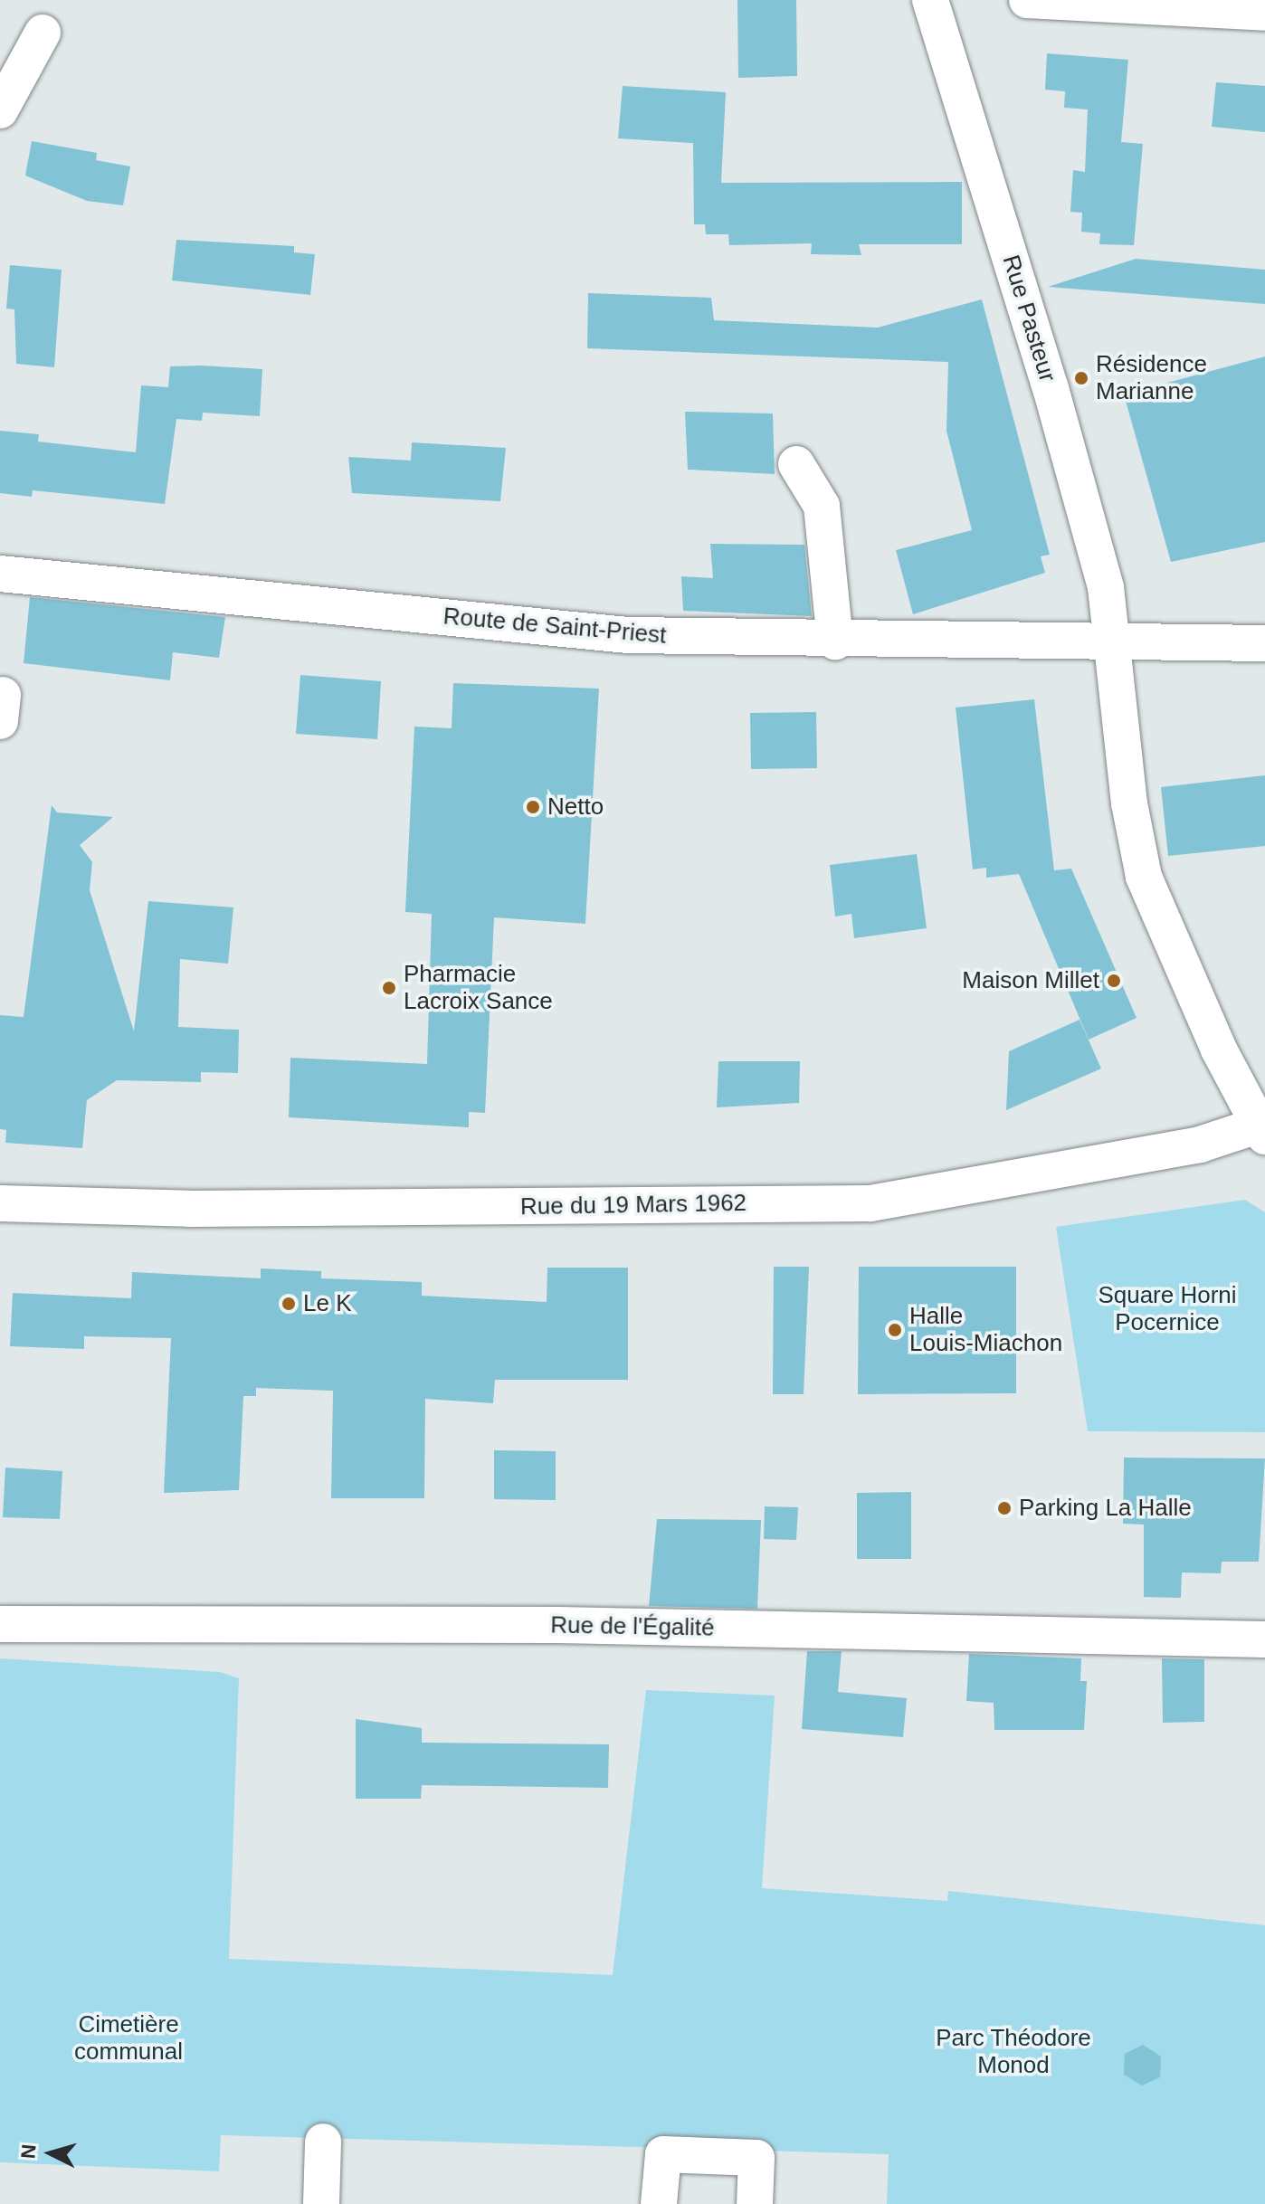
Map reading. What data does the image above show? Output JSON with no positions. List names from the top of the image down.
{
  "streets": {
    "street": [
      "Rue Pasteur",
      "Route de Saint-Priest",
      "Rue du 19 Mars 1962",
      "Rue de l'Égalité"
    ]
  },
  "crossings": [
    ["Rue Pasteur", "Route de Saint-Priest"],
    ["Rue Pasteur", "Rue du 19 Mars 1962"]
  ],
  "parks": ["Square Horni Pocernice", "Cimetière communal", "Parc Théodore Monod"],
  "places": [
    "Résidence Marianne",
    "Netto",
    "Maison Millet",
    "Pharmacie Lacroix Sance",
    "Le K",
    "Halle Louis-Miachon",
    "Parking La Halle"
  ],
  "north": "left"
}
